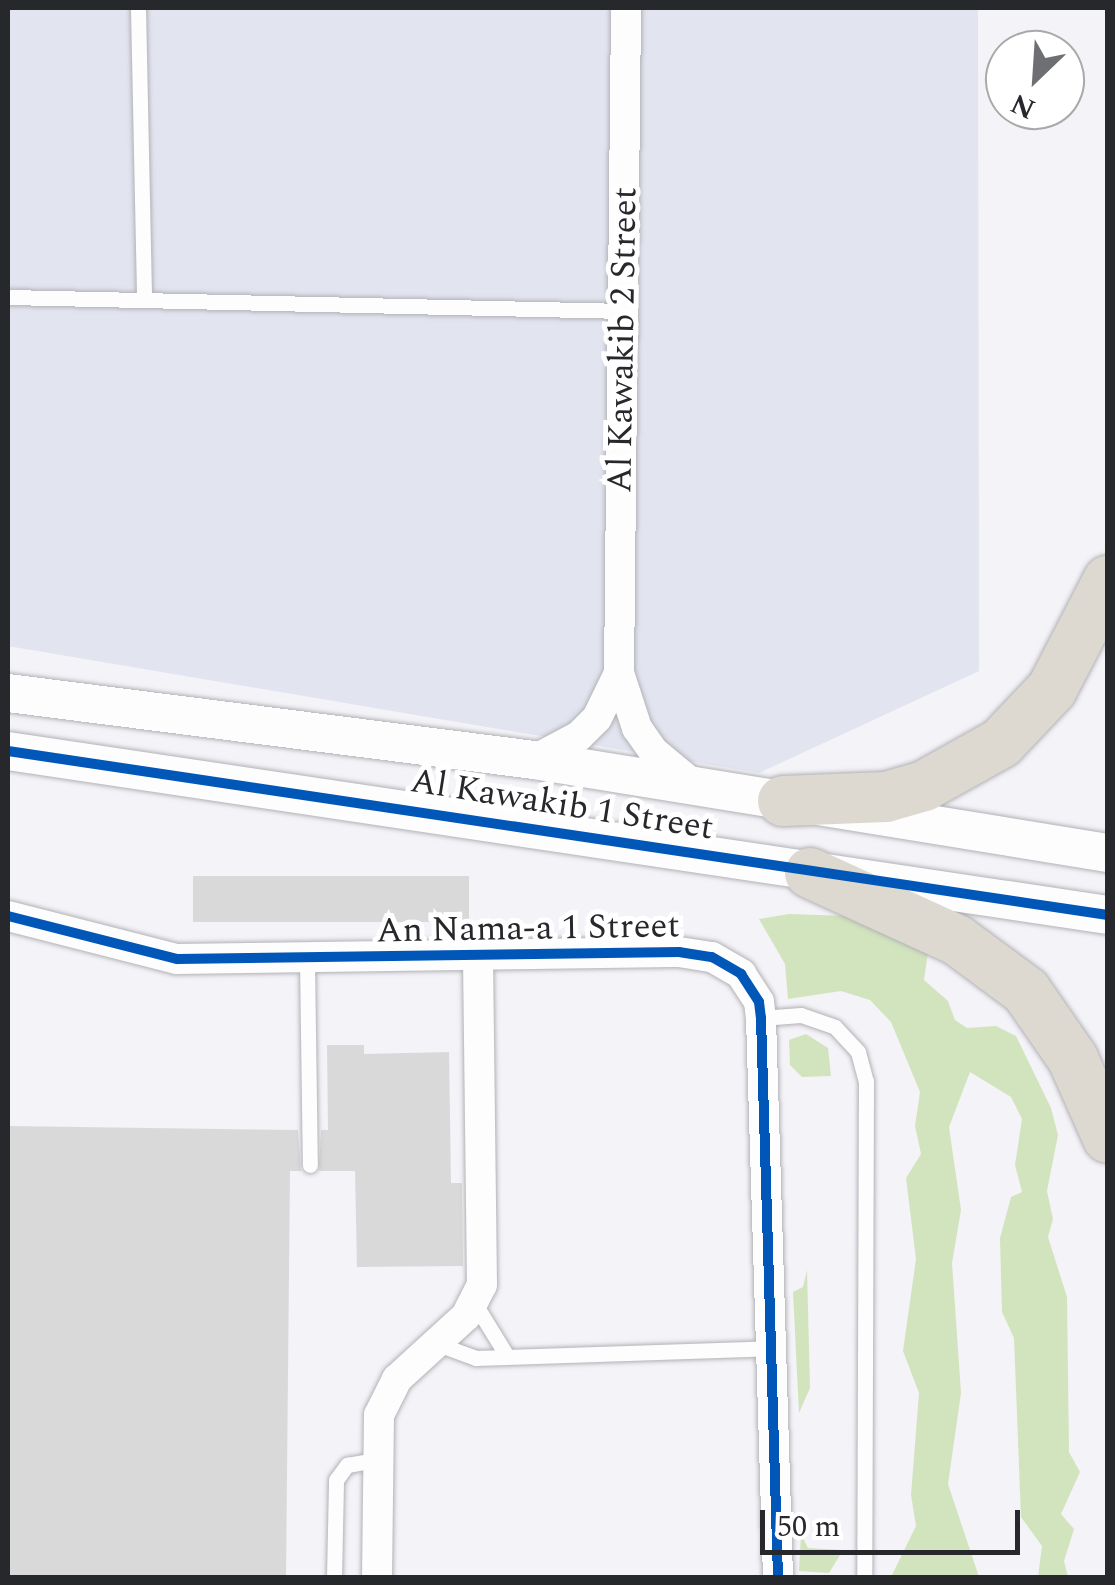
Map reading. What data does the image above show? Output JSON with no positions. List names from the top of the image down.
{
  "streets": {
    "street": ["Al Kawakib 2 Street", "Al Kawakib 1 Street", "An Nama-a 1 Street"]
  },
  "crossings": [
    ["Al Kawakib 2 Street", "Al Kawakib 1 Street"]
  ],
  "scale_bar": "50 m",
  "north": "bottom left"
}
